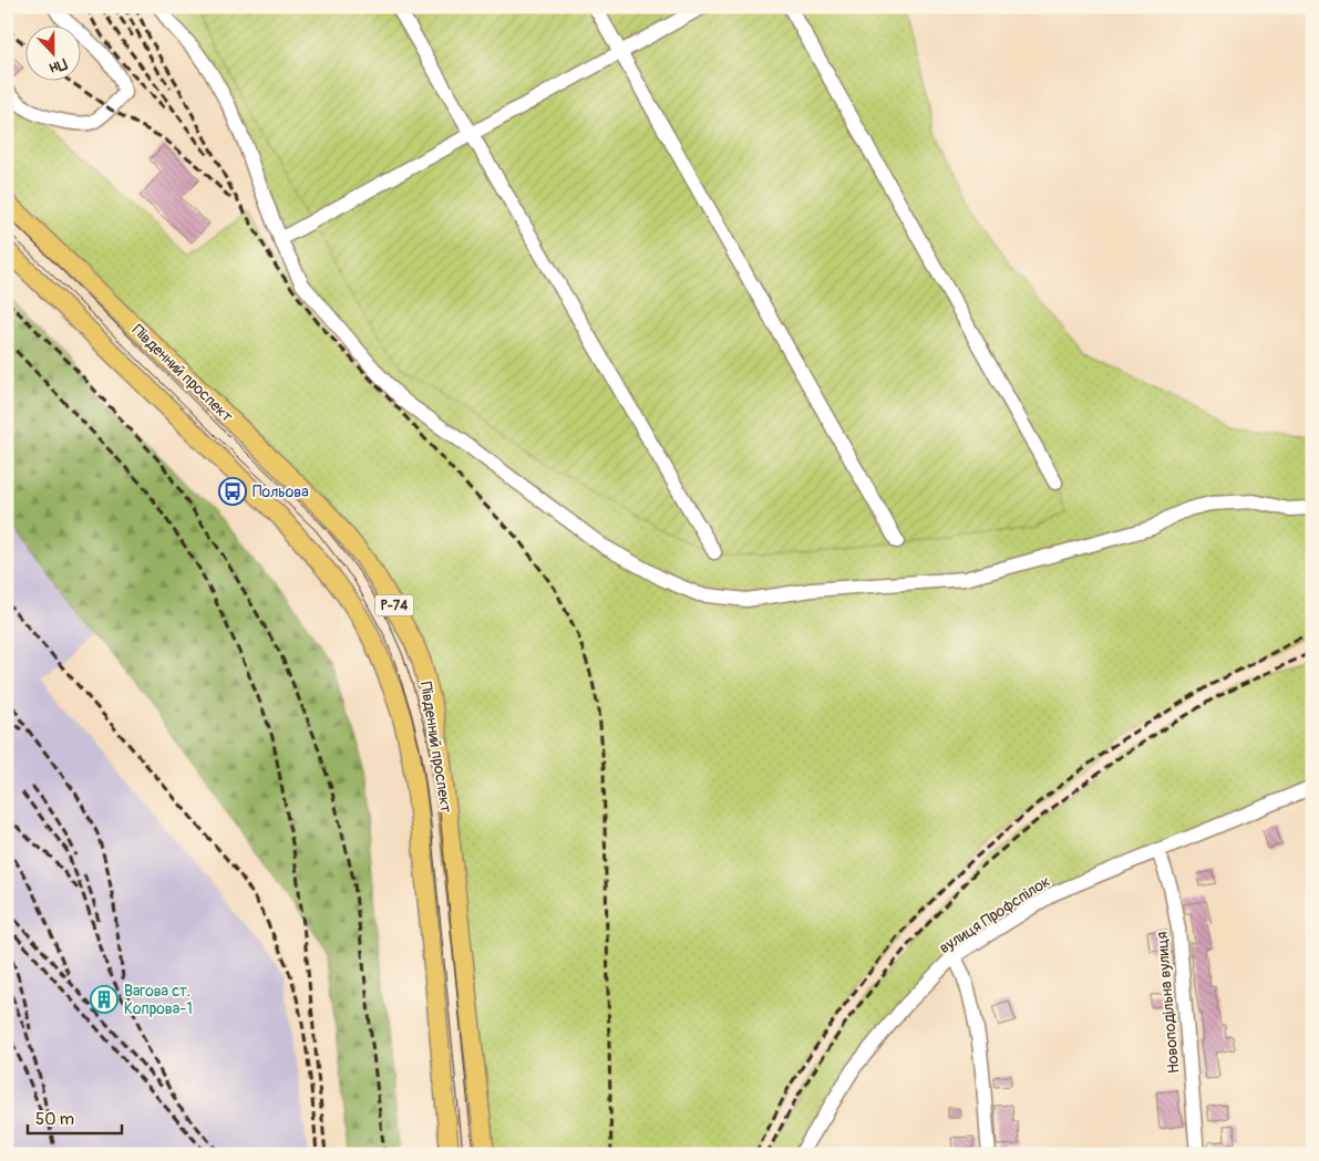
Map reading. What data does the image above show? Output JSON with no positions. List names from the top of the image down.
{
  "streets": {
    "main road": ["Південний проспект", "Р-74"],
    "street": ["вулиця Профспілок", "Новоподільна вулиця"]
  },
  "crossings": [
    ["вулиця Профспілок", "Новоподільна вулиця"]
  ],
  "places": {
    "bus stop": ["Польова"],
    "building": ["Вагова ст. Копрова-1"]
  },
  "scale_bar": "50 m",
  "north": "bottom"
}
